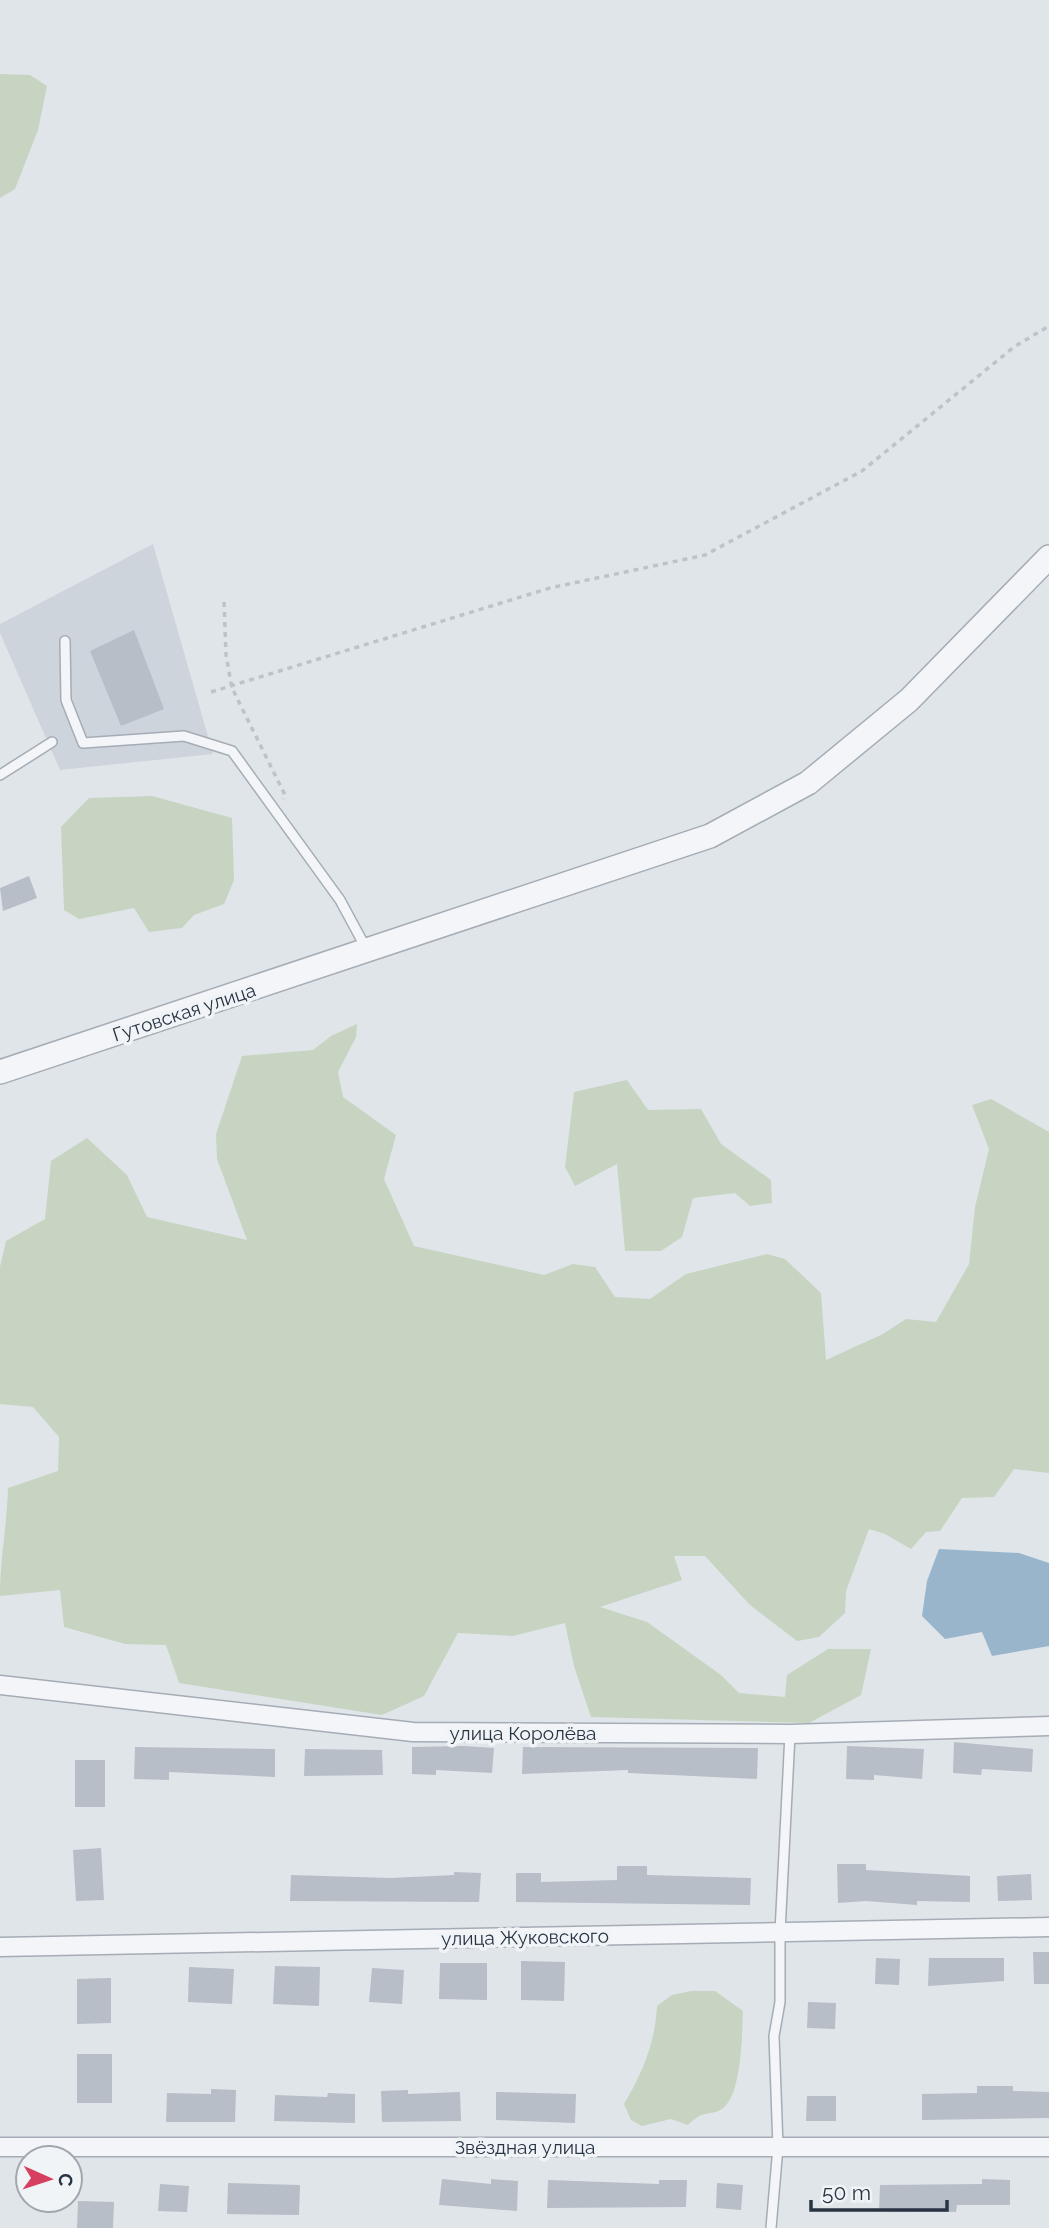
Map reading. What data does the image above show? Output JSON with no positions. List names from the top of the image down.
{
  "streets": {
    "street": [
      "Гутовская улица",
      "улица Королёва",
      "улица Жуковского",
      "Звёздная улица"
    ]
  },
  "scale_bar": "50 m",
  "north": "right"
}
